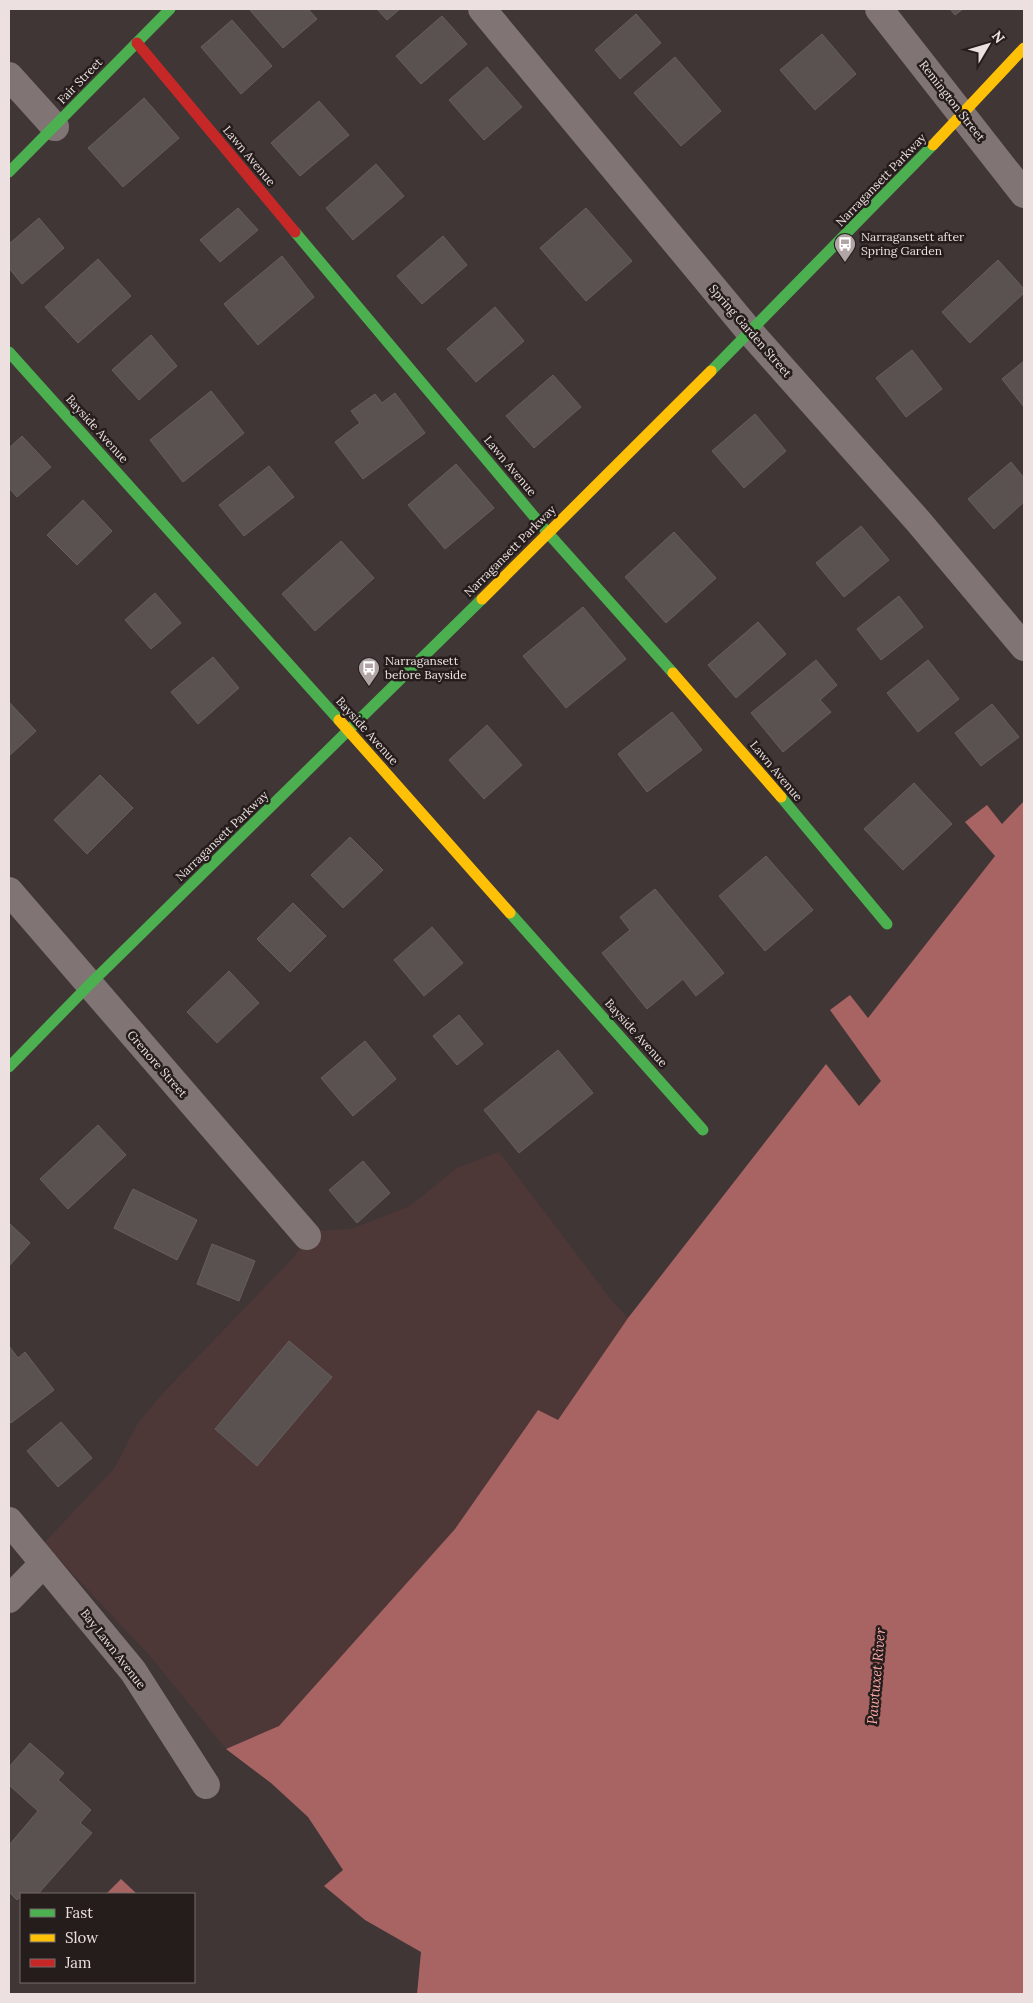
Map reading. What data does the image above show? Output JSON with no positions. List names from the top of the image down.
{
  "streets": {
    "street": [
      "Fair Street",
      "Remington Street",
      "Lawn Avenue",
      "Narragansett Parkway",
      "Spring Garden Street",
      "Bayside Avenue",
      "Grenore Street",
      "Bay Lawn Avenue"
    ]
  },
  "crossings": [
    ["Fair Street", "Lawn Avenue"],
    ["Remington Street", "Narragansett Parkway"],
    ["Lawn Avenue", "Narragansett Parkway"],
    ["Narragansett Parkway", "Spring Garden Street"],
    ["Narragansett Parkway", "Bayside Avenue"],
    ["Narragansett Parkway", "Grenore Street"]
  ],
  "water": ["Pawtuxet River"],
  "places": {
    "bus stop": ["Narragansett after Spring Garden", "Narragansett before Bayside"]
  },
  "legend": ["Fast", "Slow", "Jam"],
  "north": "top right"
}
